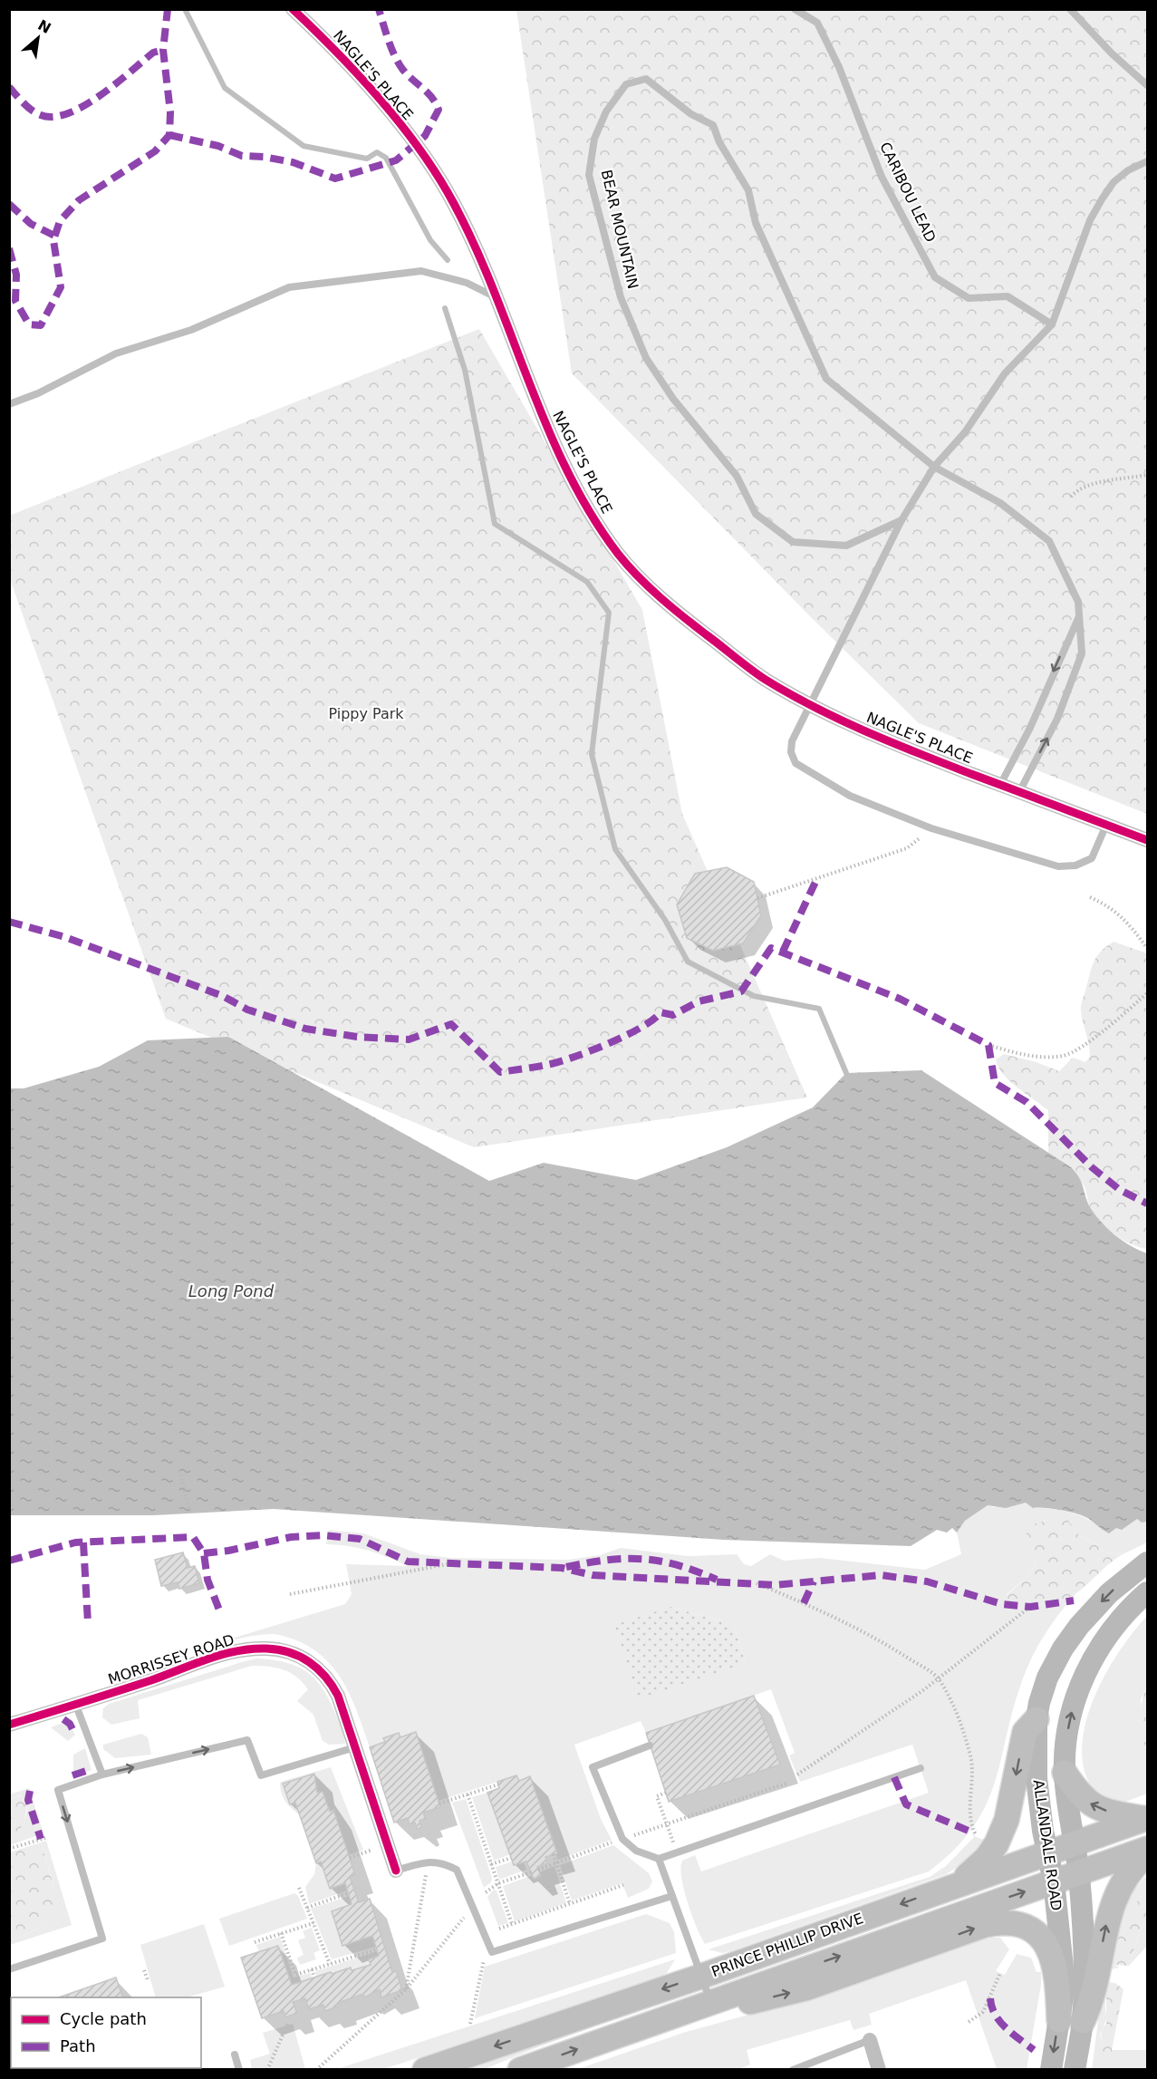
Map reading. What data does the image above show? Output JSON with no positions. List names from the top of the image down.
{
  "streets": {
    "main road": ["ALLANDALE ROAD", "PRINCE PHILLIP DRIVE"],
    "street": ["NAGLE'S PLACE", "MORRISSEY ROAD"],
    "lane": ["CARIBOU LEAD", "BEAR MOUNTAIN"]
  },
  "crossings": [
    ["NAGLE'S PLACE", "BEAR MOUNTAIN"],
    ["ALLANDALE ROAD", "PRINCE PHILLIP DRIVE"]
  ],
  "water": ["Long Pond"],
  "parks": ["Pippy Park"],
  "legend": ["Cycle path", "Path"],
  "north": "top right"
}
